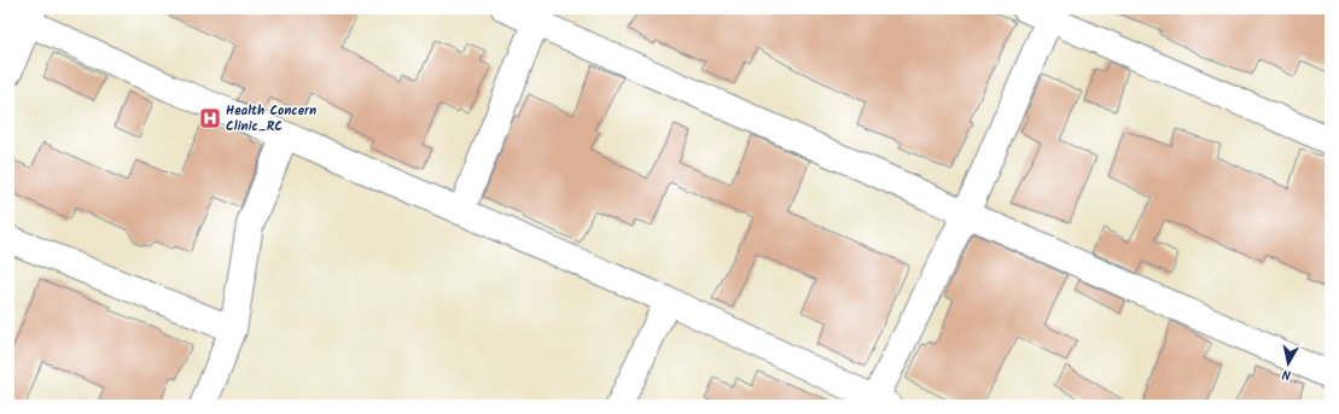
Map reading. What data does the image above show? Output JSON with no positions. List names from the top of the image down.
{
  "places": {
    "hospital": ["Health Concern Clinic_RC"]
  },
  "north": "bottom"
}
